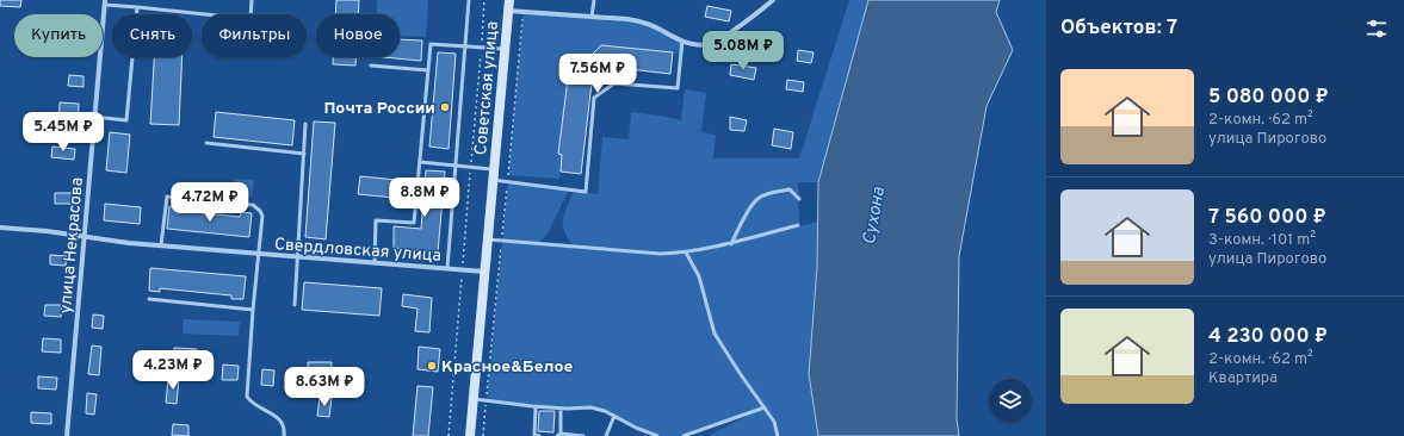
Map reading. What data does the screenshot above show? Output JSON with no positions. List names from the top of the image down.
{
  "streets": {
    "main road": ["Советская улица"],
    "street": ["улица Некрасова", "Свердловская улица"]
  },
  "crossings": [
    ["Советская улица", "Свердловская улица"],
    ["улица Некрасова", "Свердловская улица"]
  ],
  "water": ["Сухона"],
  "places": ["Почта России", "Красное&Белое"],
  "page": {
    "heading": "Объектов: 7",
    "chip": [
      "Купить",
      "Снять",
      "Фильтры",
      "Новое"
    ],
    "price": [
      "5.08M ₽",
      "7.56M ₽",
      "5.45M ₽",
      "8.8M ₽",
      "4.72M ₽",
      "4.23M ₽",
      "8.63M ₽"
    ],
    "list": [
      {
        "name": "5 080 000 ₽",
        "note": "2-комн. · 62 m² · улица Пирогово"
      },
      {
        "name": "7 560 000 ₽",
        "note": "3-комн. · 101 m² · улица Пирогово"
      },
      {
        "name": "4 230 000 ₽",
        "note": "2-комн. · 62 m² · Квартира"
      }
    ]
  }
}
